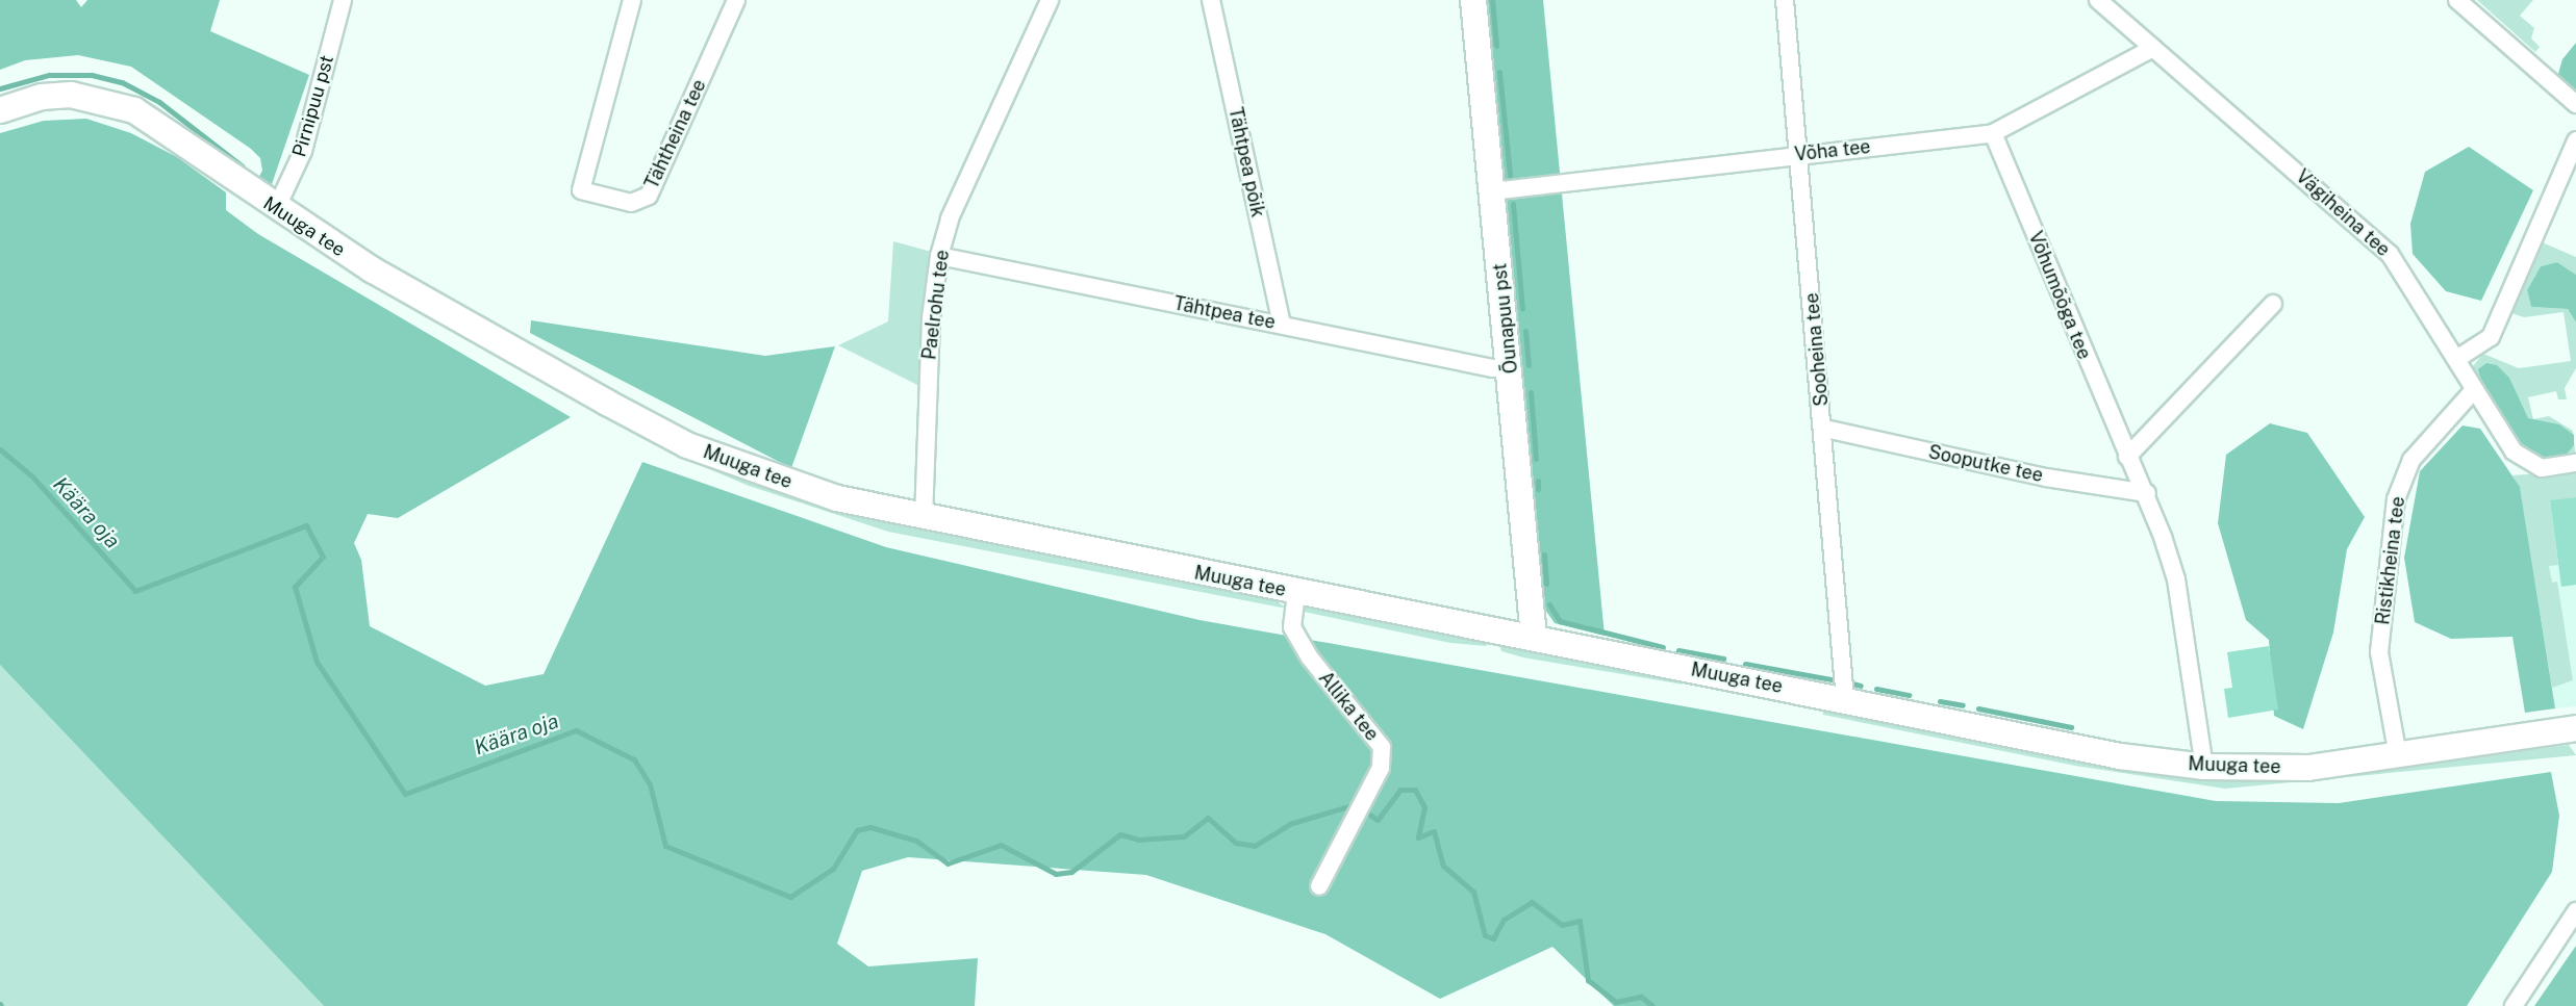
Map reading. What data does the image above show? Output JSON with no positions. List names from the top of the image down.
{
  "streets": {
    "main road": ["Muuga tee", "Õunapuu pst"],
    "street": [
      "Pirnipuu pst",
      "Tähtheina tee",
      "Võha tee",
      "Tähtpea põik",
      "Vägiheina tee",
      "Võhumõõga tee",
      "Paelrohu tee",
      "Tähtpea tee",
      "Sooheina tee",
      "Sooputke tee",
      "Ristikheina tee",
      "Allika tee"
    ]
  },
  "crossings": [
    ["Pirnipuu pst", "Muuga tee"],
    ["Võha tee", "Vägiheina tee"],
    ["Võha tee", "Võhumõõga tee"],
    ["Võha tee", "Õunapuu pst"],
    ["Võha tee", "Sooheina tee"],
    ["Tähtpea põik", "Tähtpea tee"],
    ["Vägiheina tee", "Ristikheina tee"],
    ["Muuga tee", "Võhumõõga tee"],
    ["Muuga tee", "Paelrohu tee"],
    ["Muuga tee", "Õunapuu pst"],
    ["Muuga tee", "Sooheina tee"],
    ["Muuga tee", "Ristikheina tee"],
    ["Muuga tee", "Allika tee"],
    ["Võhumõõga tee", "Sooputke tee"],
    ["Paelrohu tee", "Tähtpea tee"],
    ["Tähtpea tee", "Õunapuu pst"],
    ["Sooheina tee", "Sooputke tee"]
  ],
  "water": ["Käära oja"]
}
